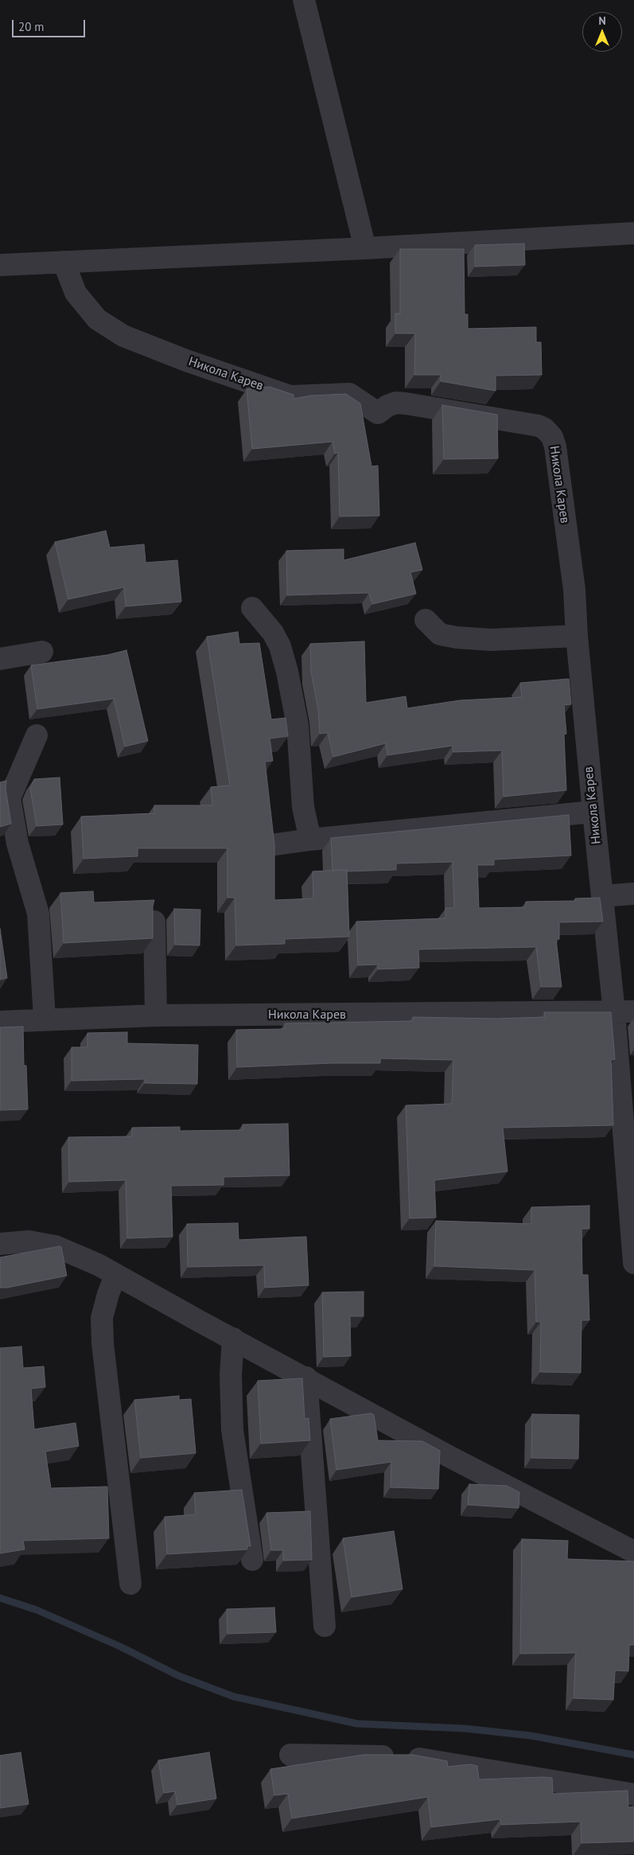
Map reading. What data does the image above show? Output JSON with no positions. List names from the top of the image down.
{
  "streets": {
    "street": ["Никола Карев"]
  },
  "scale_bar": "20 m",
  "north": "top"
}
